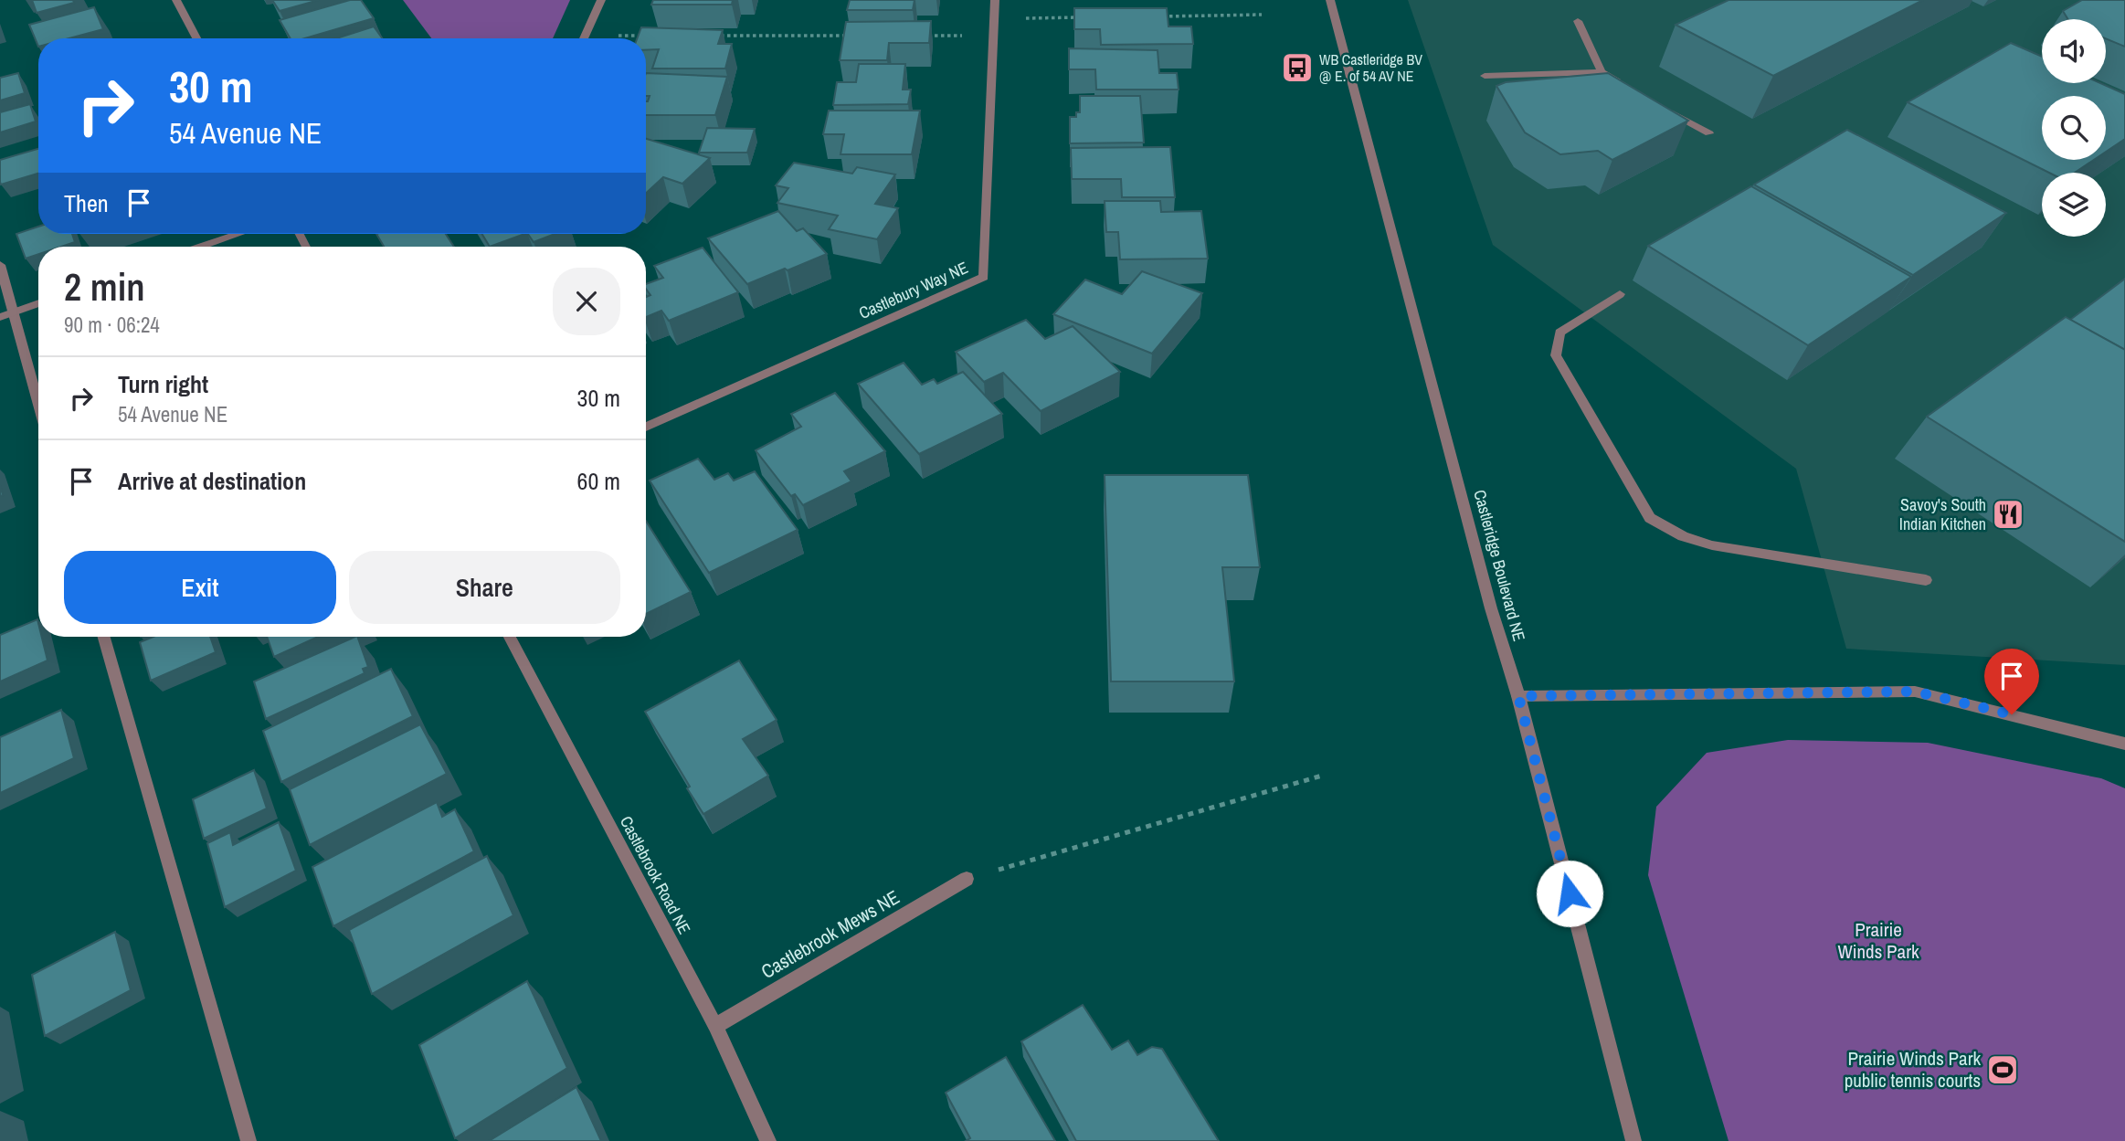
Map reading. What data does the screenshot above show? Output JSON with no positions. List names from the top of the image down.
{
  "streets": {
    "street": [
      "Castlebury Way NE",
      "Castleridge Boulevard NE",
      "Castlebrook Road NE",
      "Castlebrook Mews NE"
    ]
  },
  "crossings": [
    ["Castlebrook Road NE", "Castlebrook Mews NE"]
  ],
  "parks": ["Prairie Winds Park"],
  "places": {
    "bus stop": ["WB Castleridge BV @ E. of 54 AV NE"],
    "restaurant": ["Savoy's South Indian Kitchen"],
    "sports": ["Prairie Winds Park public tennis courts"]
  },
  "page": {
    "turn": ["30 m", "54 Avenue NE"],
    "then": "Then",
    "heading": ["2 min", "90 m · 06:24"],
    "list": [
      {
        "name": "Turn right",
        "note": "54 Avenue NE",
        "value": "30 m"
      },
      {
        "name": "Arrive at destination",
        "value": "60 m"
      }
    ],
    "buttons": ["Exit", "Share"]
  }
}
